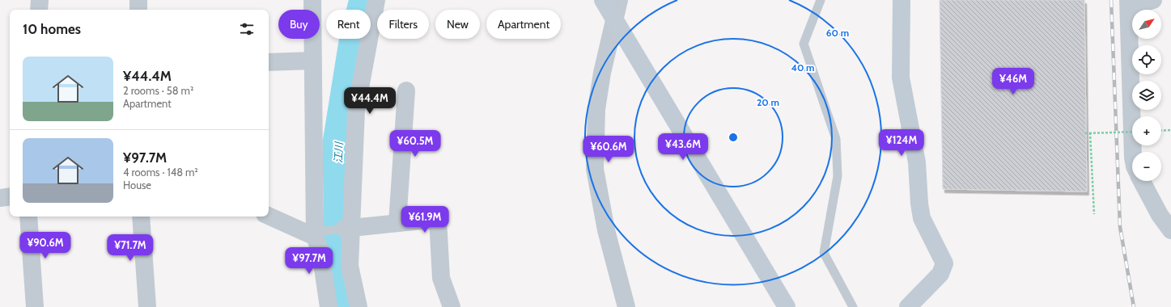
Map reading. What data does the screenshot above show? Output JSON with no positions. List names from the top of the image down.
{
  "water": ["江川"],
  "north": "top right",
  "page": {
    "map_buttons": ["+", "−"],
    "chip": [
      "Buy",
      "Rent",
      "Filters",
      "New",
      "Apartment"
    ],
    "heading": "10 homes",
    "list": [
      {
        "name": "¥44.4M",
        "note": "2 rooms · 58 m² · Apartment"
      },
      {
        "name": "¥97.7M",
        "note": "4 rooms · 148 m² · House"
      }
    ],
    "price": [
      "¥46M",
      "¥44.4M",
      "¥124M",
      "¥60.5M",
      "¥43.6M",
      "¥60.6M",
      "¥61.9M",
      "¥90.6M",
      "¥71.7M",
      "¥97.7M"
    ]
  },
  "rings": ["60 m", "40 m", "20 m"]
}
